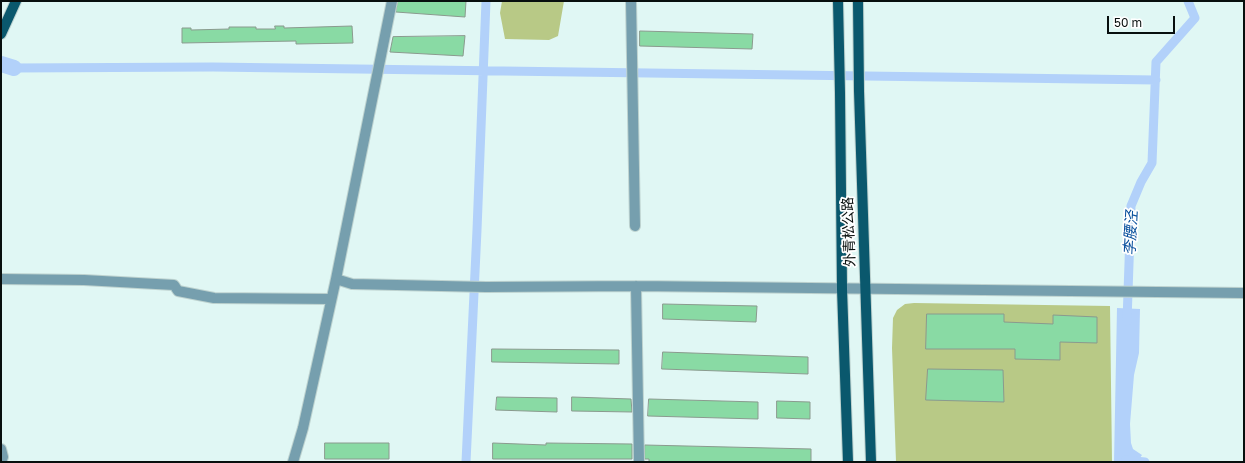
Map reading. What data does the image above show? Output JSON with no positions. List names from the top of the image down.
{
  "streets": {
    "main road": ["外青松公路"]
  },
  "water": ["李腰泾"],
  "scale_bar": "50 m"
}
